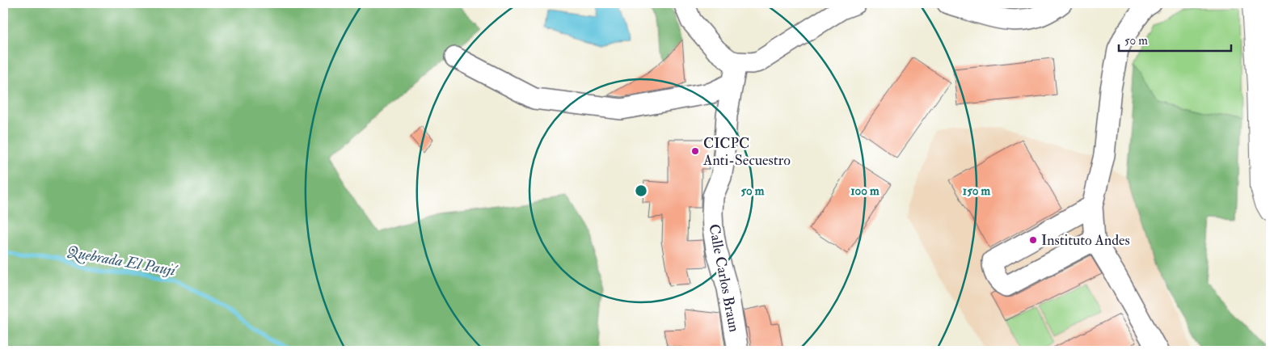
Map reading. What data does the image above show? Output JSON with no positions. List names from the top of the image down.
{
  "streets": {
    "street": ["Calle Carlos Braun"]
  },
  "water": ["Quebrada El Paují"],
  "places": ["CICPC Anti-Secuestro", "Instituto Andes"],
  "scale_bar": "50 m",
  "rings": ["50 m", "100 m", "150 m"]
}
